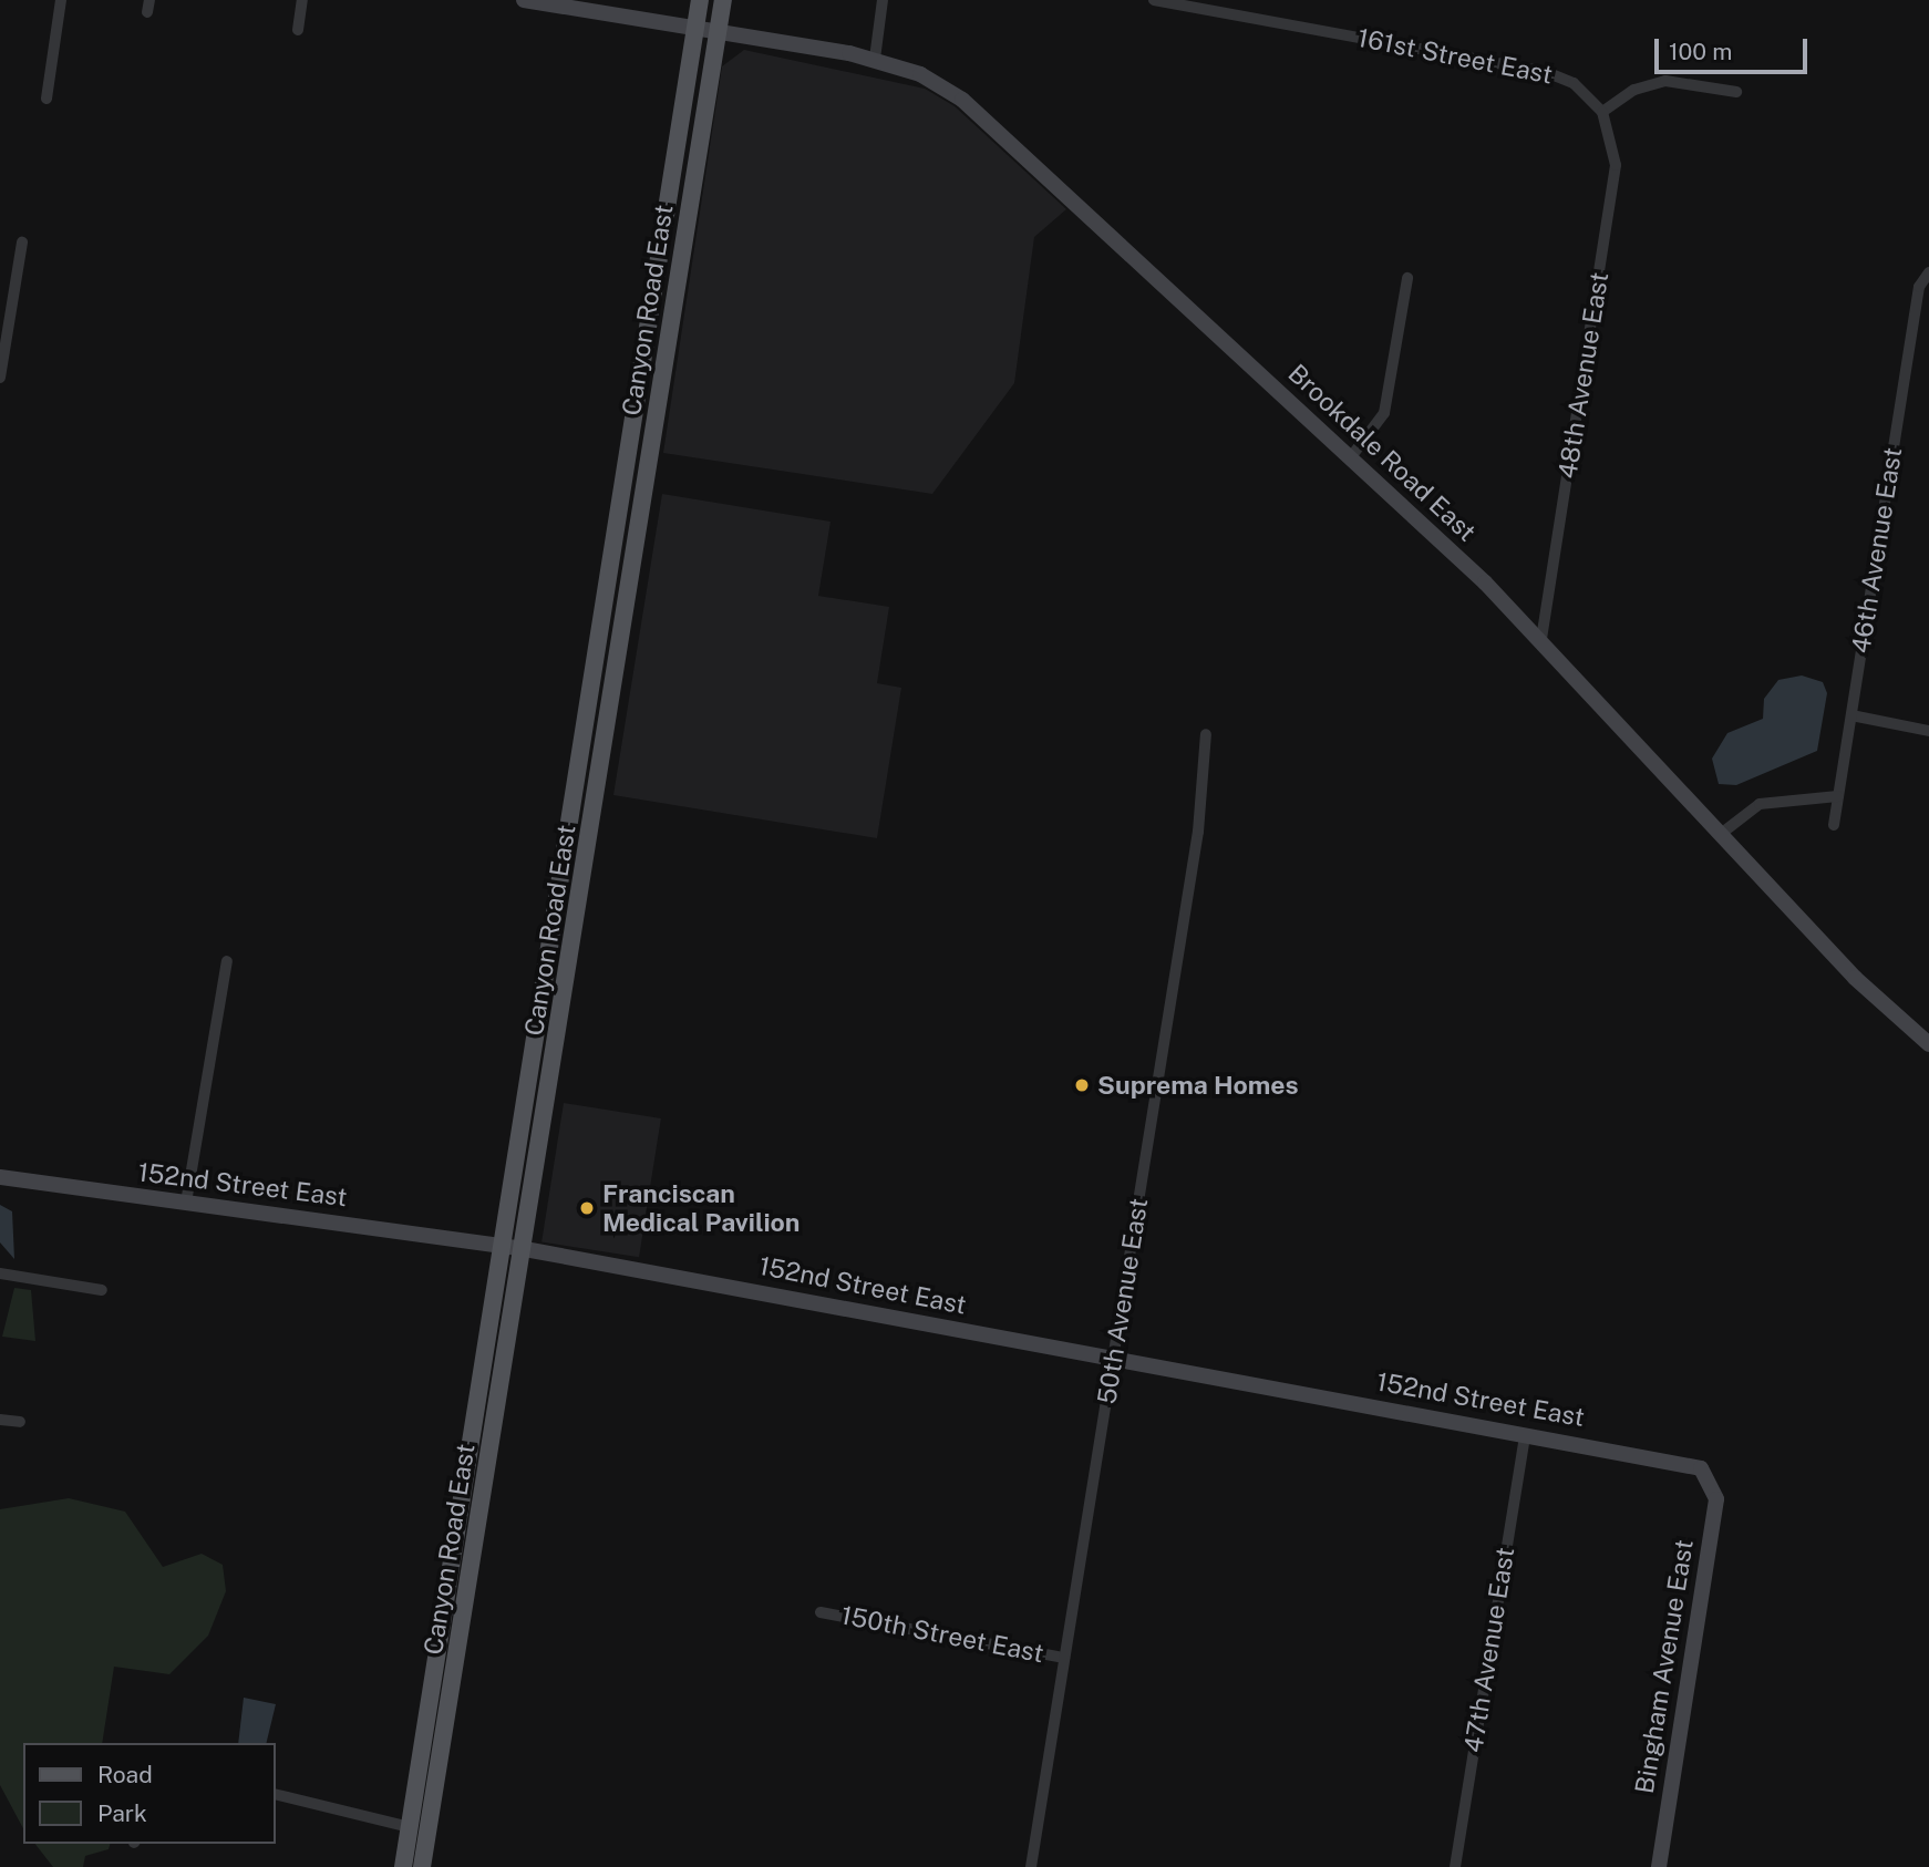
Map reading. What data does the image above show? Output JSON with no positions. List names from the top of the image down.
{
  "streets": {
    "main road": ["Canyon Road East"],
    "street": [
      "161st Street East",
      "48th Avenue East",
      "Brookdale Road East",
      "46th Avenue East",
      "152nd Street East",
      "50th Avenue East",
      "150th Street East",
      "47th Avenue East",
      "Bingham Avenue East"
    ]
  },
  "crossings": [
    ["161st Street East", "48th Avenue East"],
    ["Canyon Road East", "Brookdale Road East"],
    ["Canyon Road East", "152nd Street East"],
    ["48th Avenue East", "Brookdale Road East"],
    ["152nd Street East", "50th Avenue East"],
    ["152nd Street East", "47th Avenue East"],
    ["152nd Street East", "Bingham Avenue East"],
    ["50th Avenue East", "150th Street East"]
  ],
  "places": ["Suprema Homes", "Franciscan Medical Pavilion"],
  "legend": ["Road", "Park"],
  "scale_bar": "100 m"
}
